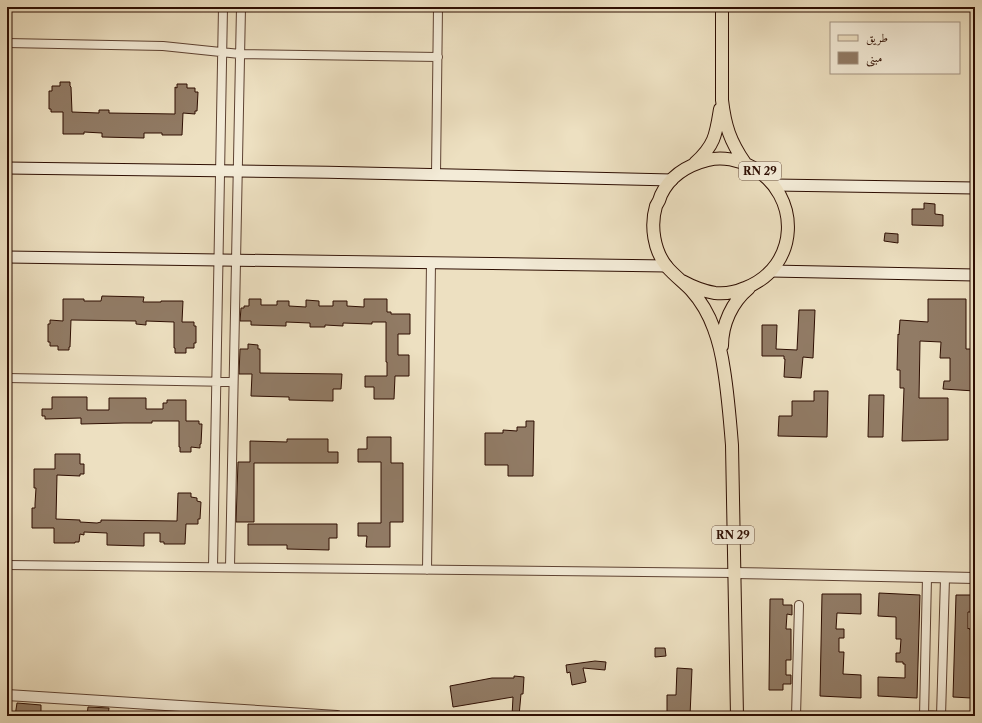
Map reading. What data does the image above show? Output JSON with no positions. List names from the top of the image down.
{
  "streets": {
    "main road": ["RN 29"]
  },
  "legend": ["طريق", "مبنى"]
}
